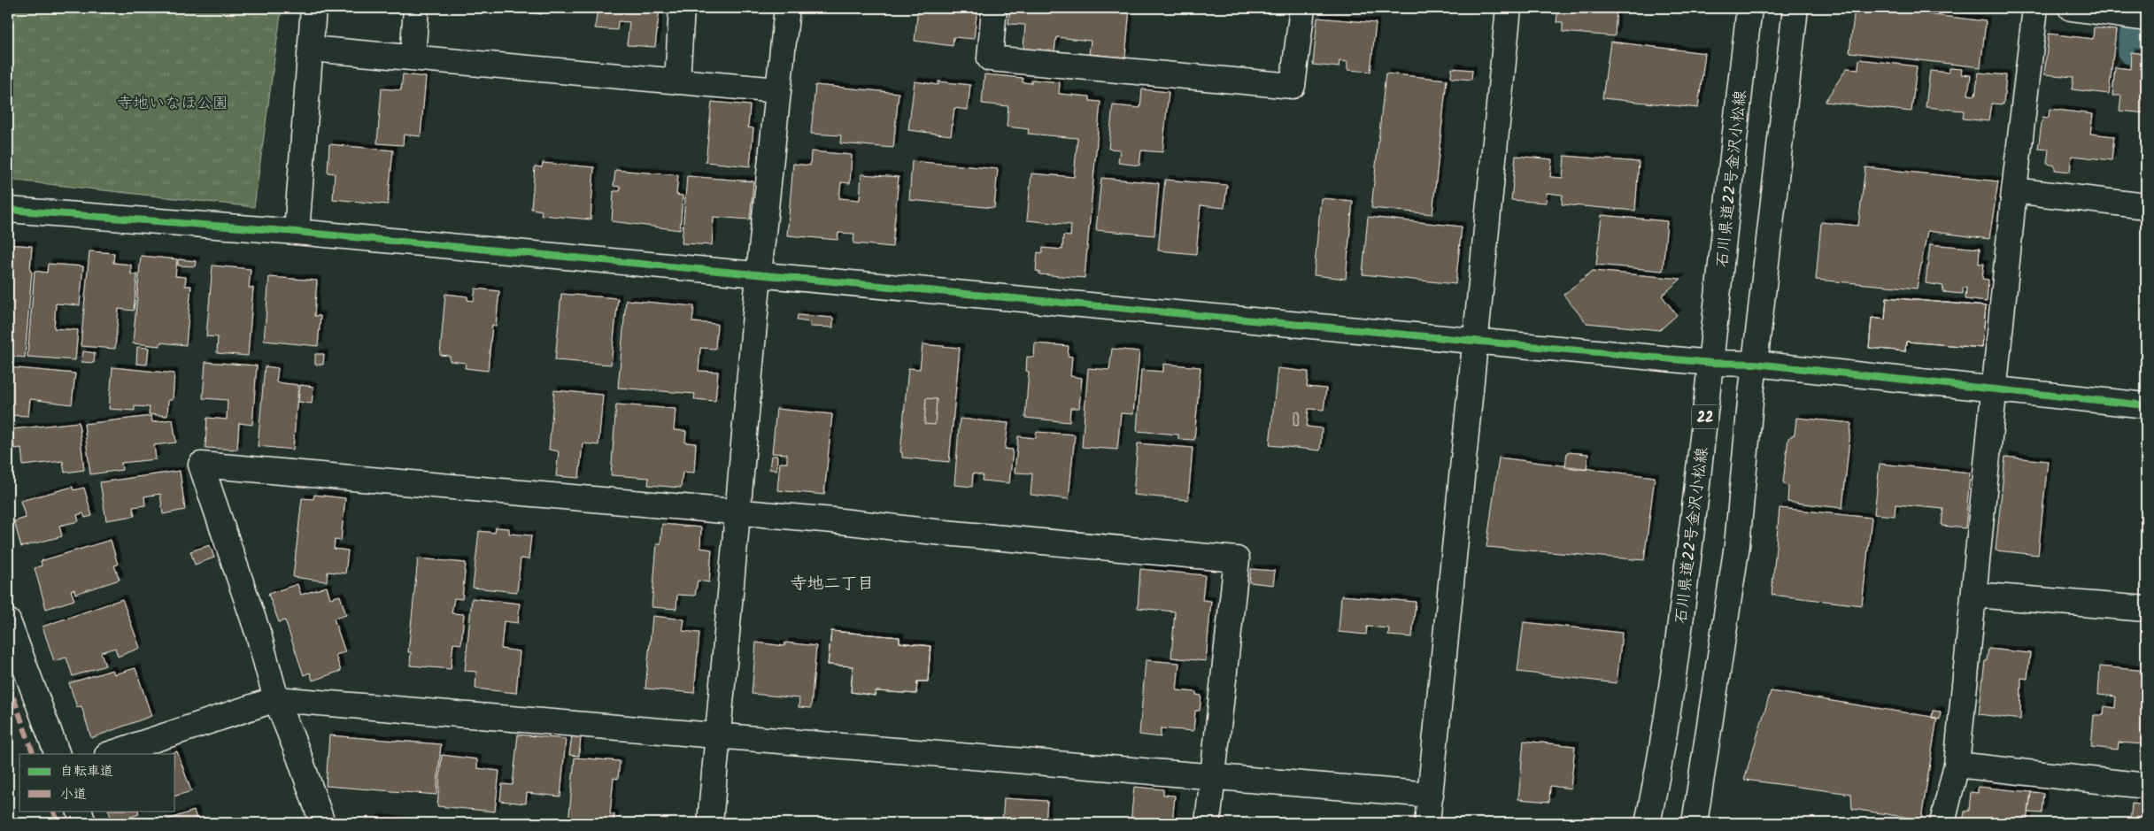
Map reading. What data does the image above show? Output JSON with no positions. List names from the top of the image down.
{
  "streets": {
    "street": ["石川県道22号金沢小松線", "22"]
  },
  "districts": ["寺地二丁目"],
  "parks": ["寺地いなほ公園"],
  "legend": ["自転車道", "小道"]
}
